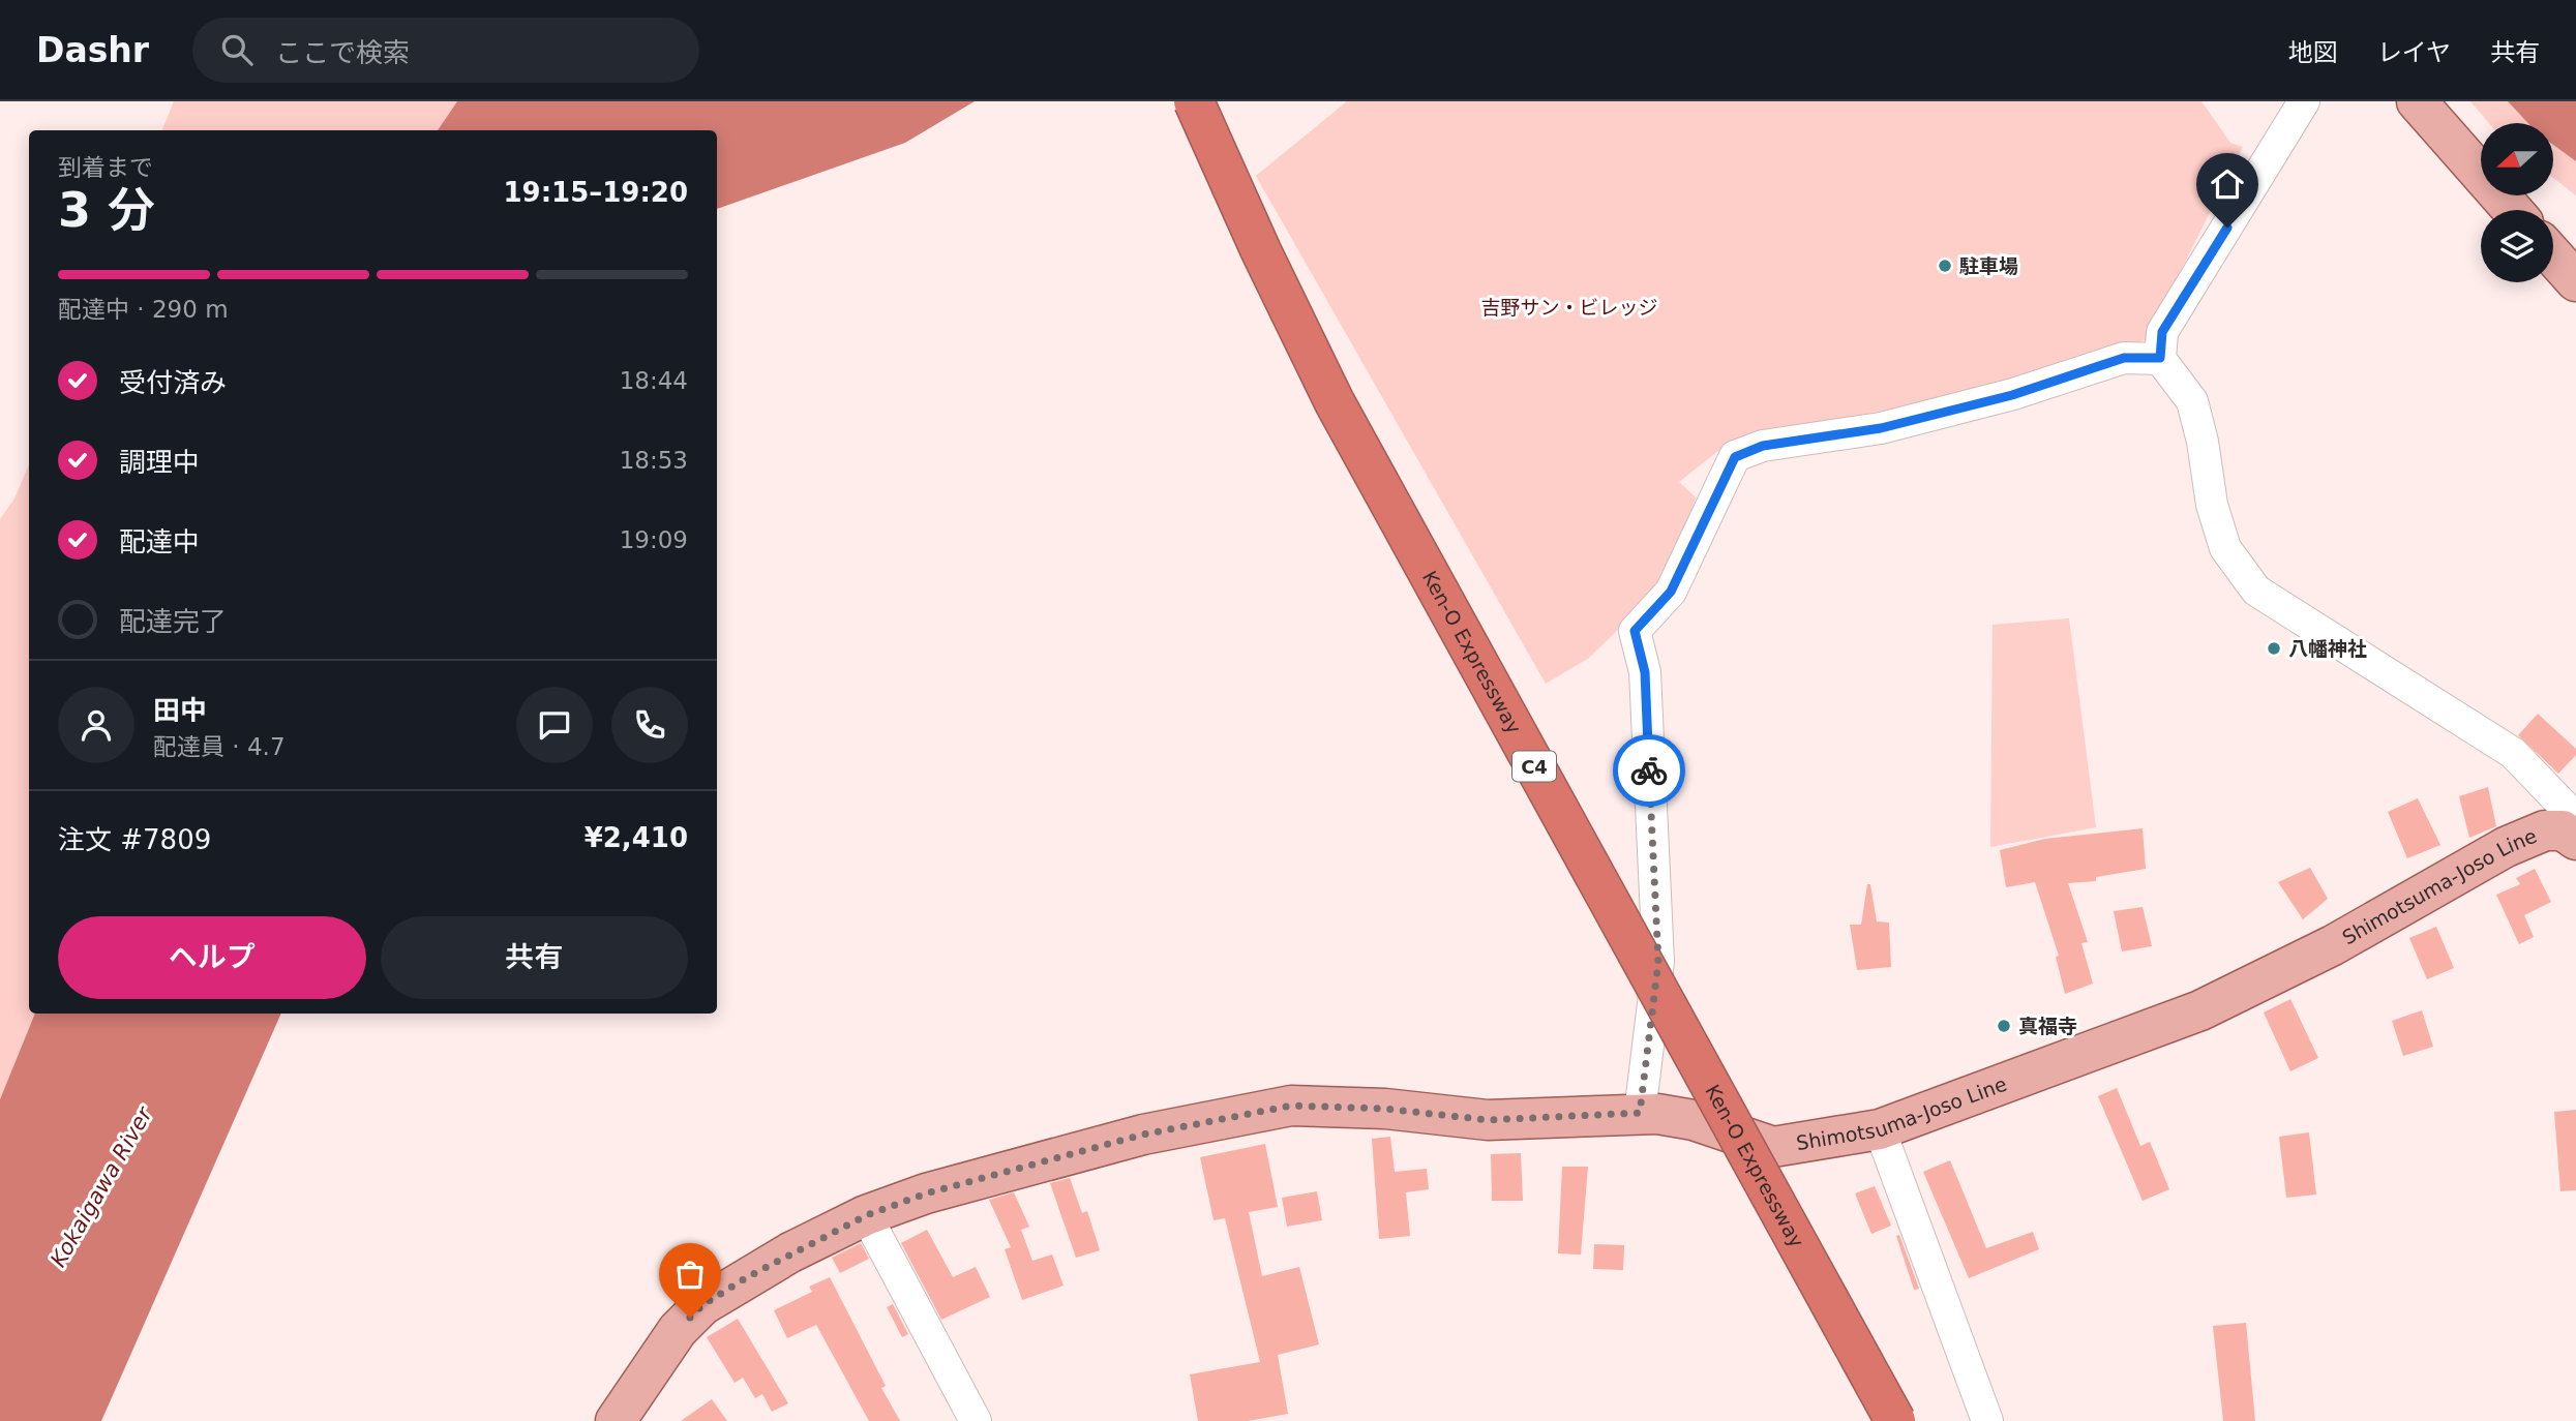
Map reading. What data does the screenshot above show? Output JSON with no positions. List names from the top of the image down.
{
  "streets": {
    "highway": ["Ken-O Expressway", "C4"],
    "main road": ["Shimotsuma-Joso Line"]
  },
  "water": ["Kokaigawa River"],
  "parks": ["吉野サン・ビレッジ"],
  "places": ["駐車場", "八幡神社", "真福寺"],
  "north": "left",
  "page": {
    "header": "Dashr",
    "search": "ここで検索",
    "nav": ["地図", "レイヤ", "共有"],
    "heading": ["3 分", "到着まで", "19:15–19:20"],
    "panel": [
      "田中",
      "配達員 · 4.7",
      "注文 #7809",
      "¥2,410"
    ],
    "bar": "配達中 · 290 m",
    "list": [
      ["受付済み", "18:44"],
      ["調理中", "18:53"],
      ["配達中", "19:09"],
      "配達完了"
    ],
    "buttons": ["ヘルプ", "共有"]
  }
}
